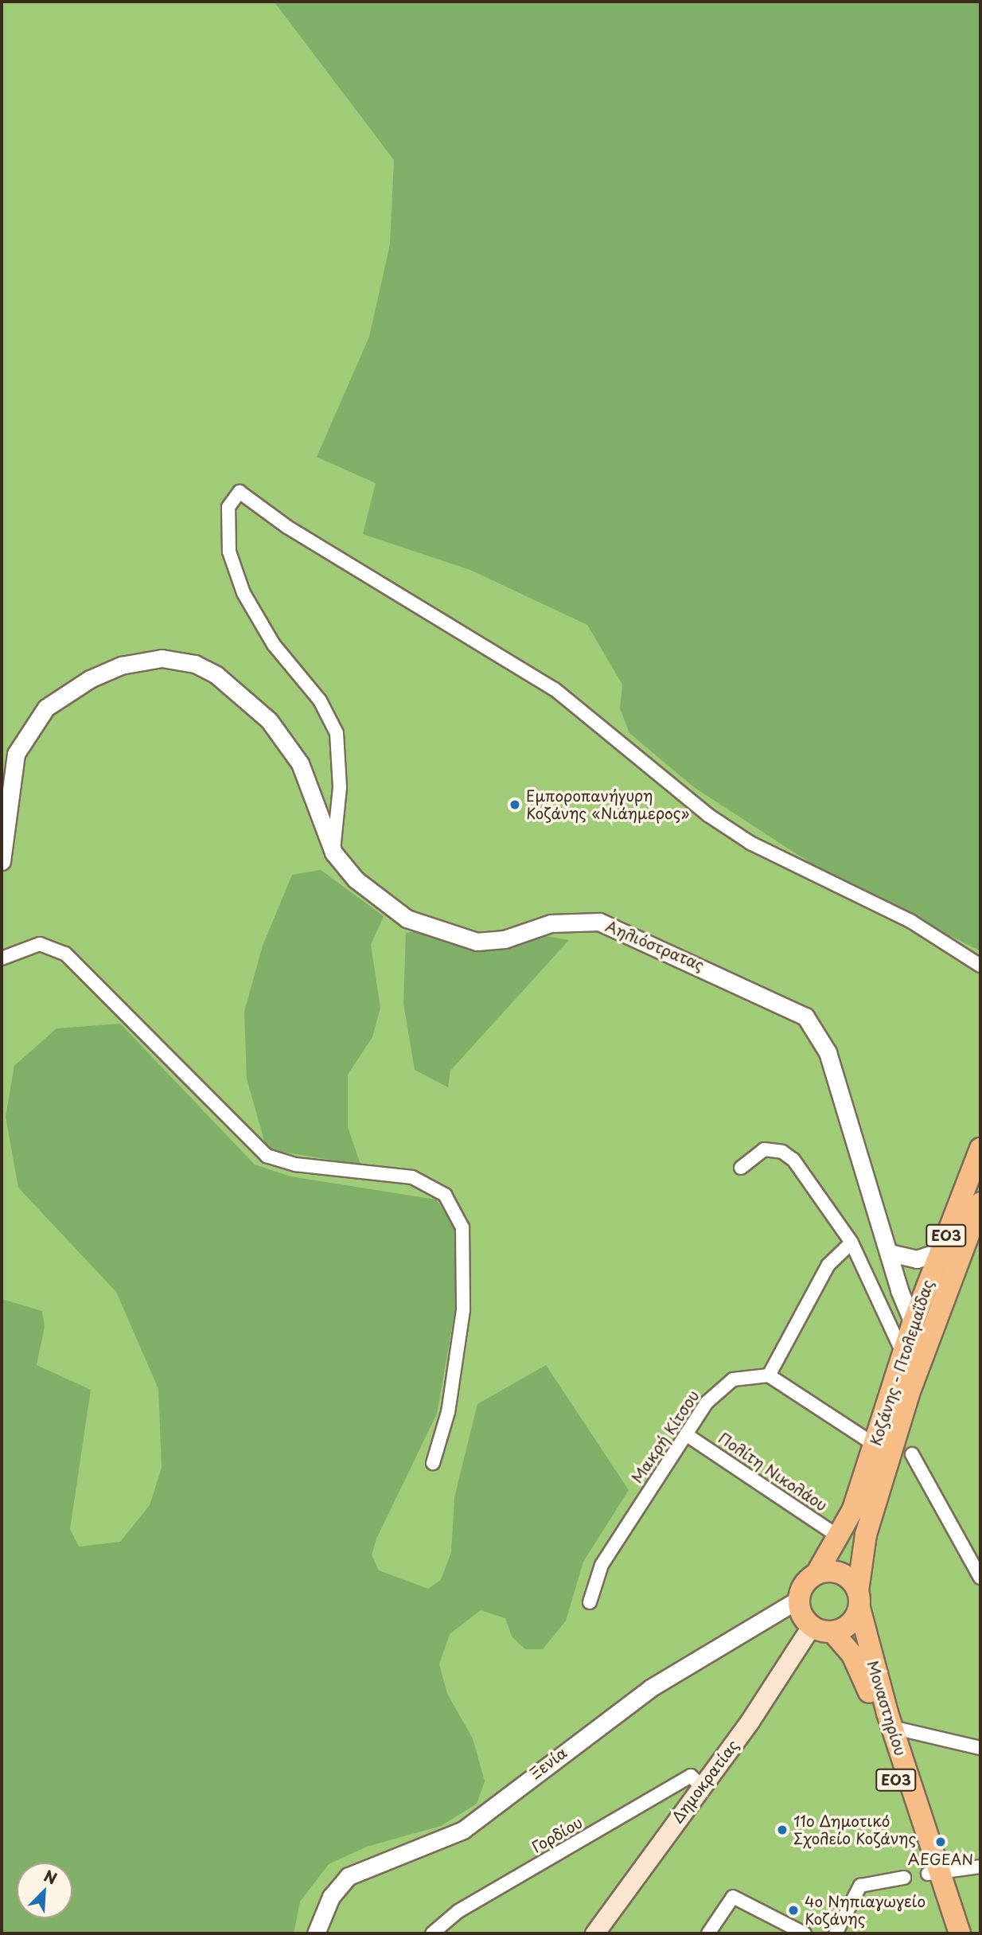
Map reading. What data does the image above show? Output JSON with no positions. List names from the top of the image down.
{
  "streets": {
    "main road": [
      "ΕΟ3",
      "Κοζάνης - Πτολεμαΐδας",
      "Μοναστηρίου",
      "Δημοκρατίας"
    ],
    "street": [
      "Αηλιόστρατας",
      "Μακρή Κίτσου",
      "Πολίτη Νικολάου",
      "Ξενία",
      "Γορδίου"
    ]
  },
  "crossings": [
    ["Αηλιόστρατας", "Κοζάνης - Πτολεμαΐδας"],
    ["ΕΟ3", "Κοζάνης - Πτολεμαΐδας"],
    ["ΕΟ3", "Μοναστηρίου"],
    ["ΕΟ3", "Ξενία"],
    ["ΕΟ3", "Δημοκρατίας"],
    ["Κοζάνης - Πτολεμαΐδας", "Πολίτη Νικολάου"],
    ["Κοζάνης - Πτολεμαΐδας", "Μοναστηρίου"],
    ["Κοζάνης - Πτολεμαΐδας", "Ξενία"],
    ["Κοζάνης - Πτολεμαΐδας", "Δημοκρατίας"],
    ["Μακρή Κίτσου", "Πολίτη Νικολάου"],
    ["Μοναστηρίου", "Ξενία"],
    ["Μοναστηρίου", "Δημοκρατίας"],
    ["Ξενία", "Δημοκρατίας"],
    ["Δημοκρατίας", "Γορδίου"]
  ],
  "places": [
    "Εμποροπανήγυρη Κοζάνης «Νιάημερος»",
    "11ο Δημοτικό Σχολείο Κοζάνης",
    "AEGEAN",
    "4o Νηπιαγωγείο Κοζάνης"
  ],
  "north": "top right"
}
